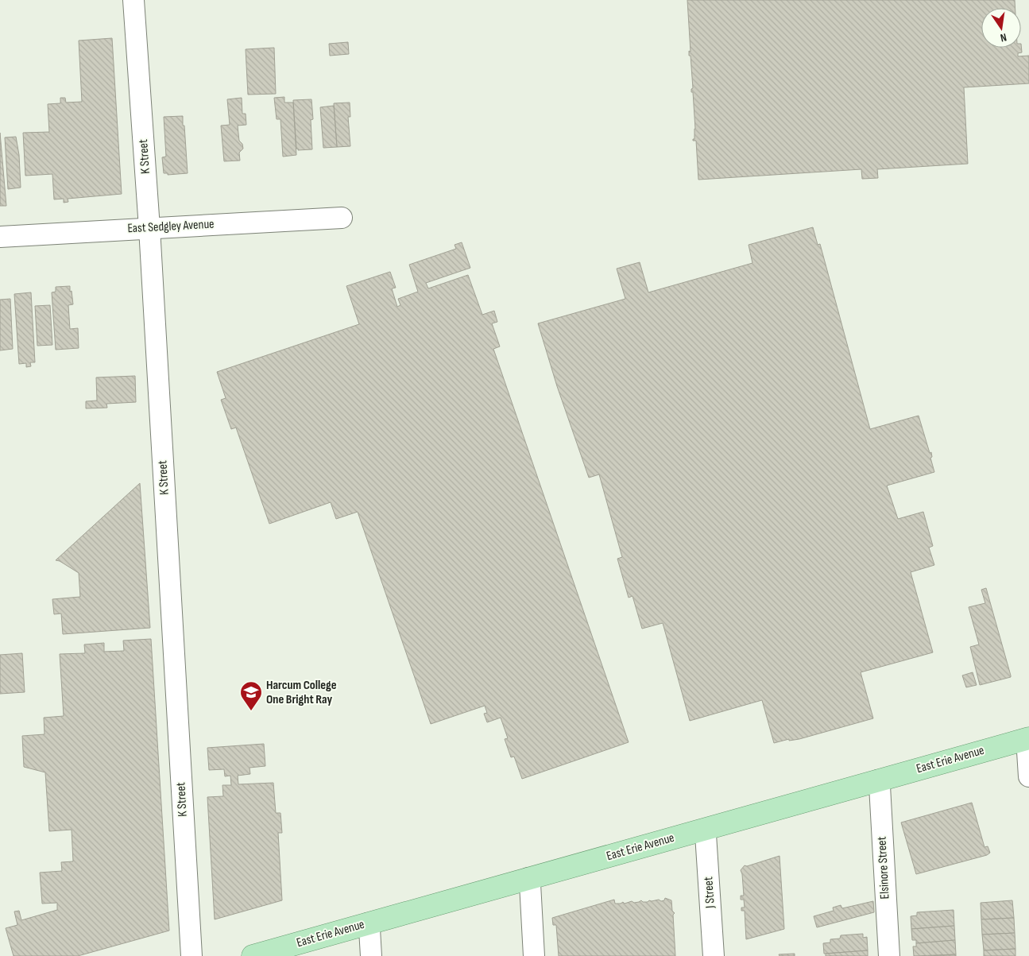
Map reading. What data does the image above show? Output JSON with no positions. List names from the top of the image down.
{
  "streets": {
    "main road": ["East Erie Avenue"],
    "street": [
      "K Street",
      "East Sedgley Avenue",
      "Elsinore Street",
      "J Street"
    ]
  },
  "crossings": [
    ["K Street", "East Sedgley Avenue"],
    ["East Erie Avenue", "Elsinore Street"],
    ["East Erie Avenue", "J Street"]
  ],
  "places": {
    "school or university": ["Harcum College One Bright Ray"]
  },
  "north": "bottom"
}
